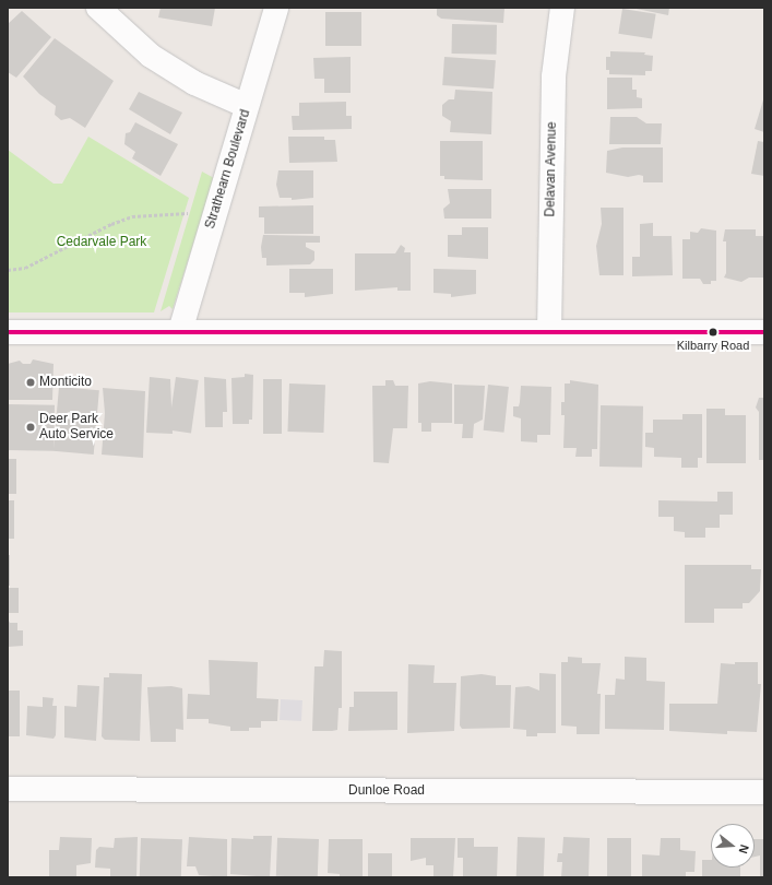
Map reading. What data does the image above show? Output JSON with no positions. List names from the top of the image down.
{
  "streets": {
    "street": ["Strathearn Boulevard", "Delavan Avenue", "Dunloe Road"]
  },
  "parks": ["Cedarvale Park"],
  "places": ["Kilbarry Road", "Monticito", "Deer Park Auto Service"],
  "north": "right"
}
